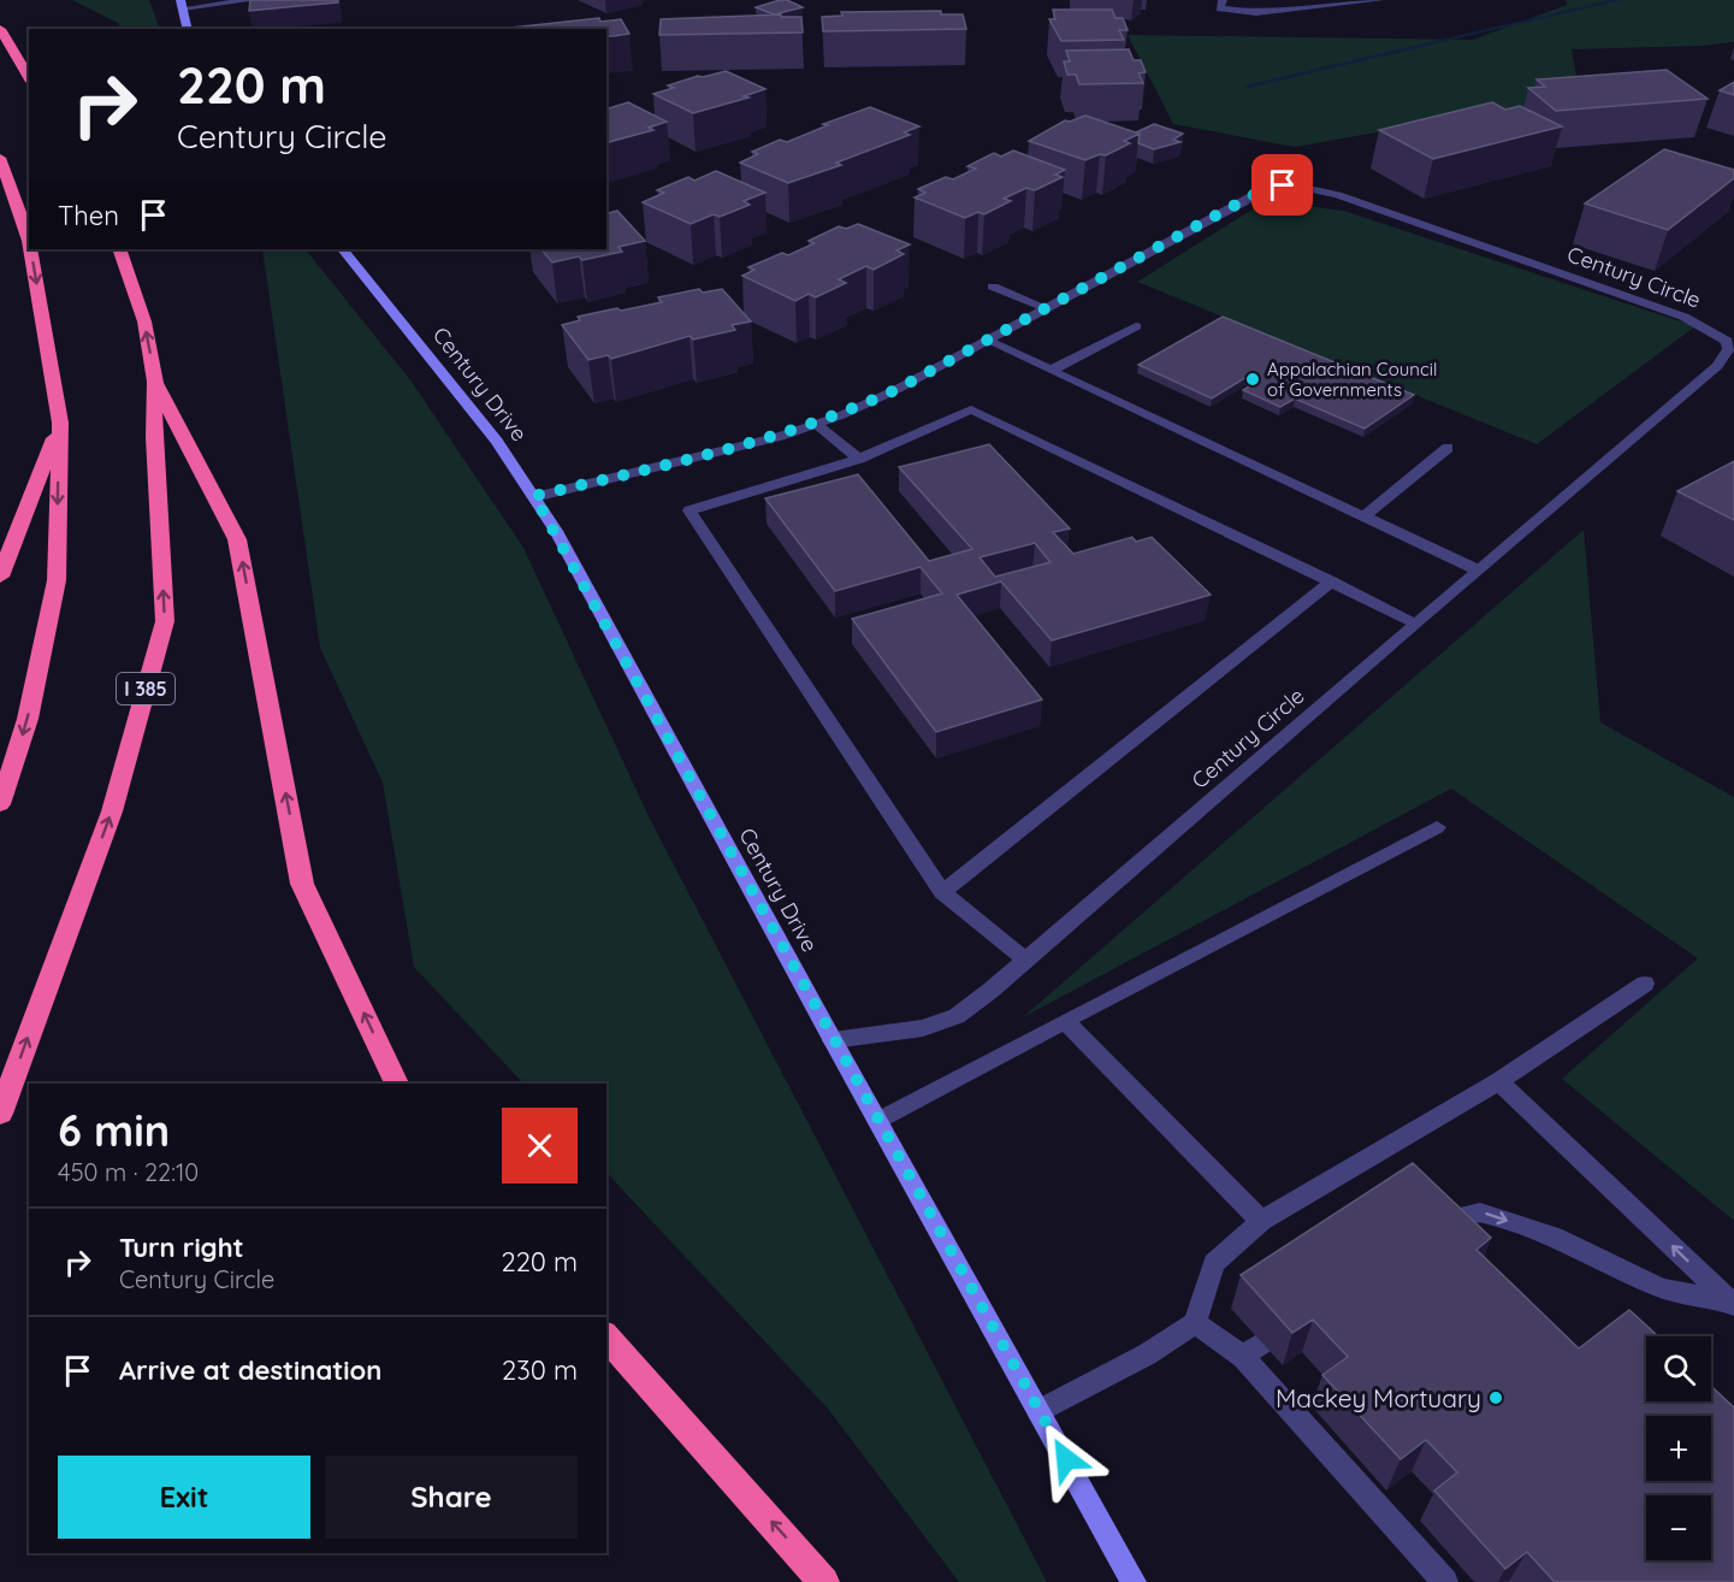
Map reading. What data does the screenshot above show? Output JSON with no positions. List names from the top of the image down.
{
  "streets": {
    "highway": ["I 385"],
    "street": ["Century Circle", "Century Drive"]
  },
  "crossings": [
    ["Century Circle", "Century Drive"]
  ],
  "places": ["Appalachian Council of Governments", "Mackey Mortuary"],
  "page": {
    "turn": ["220 m", "Century Circle"],
    "then": "Then",
    "heading": ["6 min", "450 m · 22:10"],
    "list": [
      {
        "name": "Turn right",
        "note": "Century Circle",
        "value": "220 m"
      },
      {
        "name": "Arrive at destination",
        "value": "230 m"
      }
    ],
    "map_buttons": ["+", "−"],
    "buttons": ["Exit", "Share"]
  }
}
